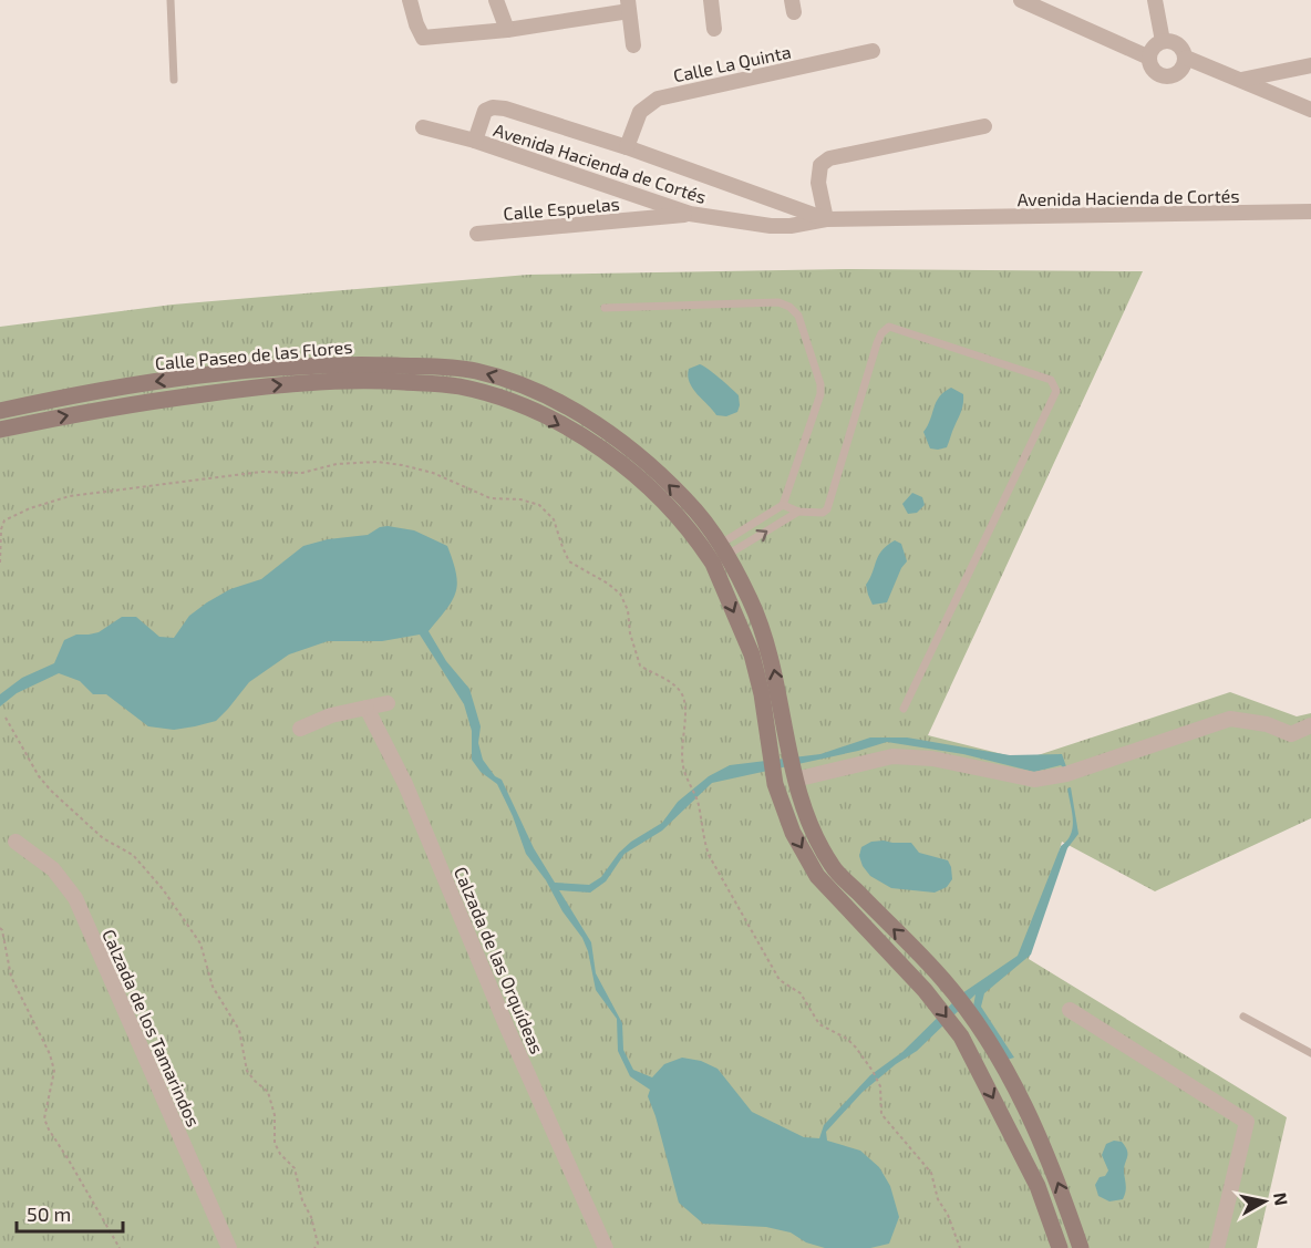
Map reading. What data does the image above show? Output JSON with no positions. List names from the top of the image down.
{
  "streets": {
    "street": [
      "Calle La Quinta",
      "Avenida Hacienda de Cortés",
      "Calle Espuelas",
      "Calle Paseo de las Flores",
      "Calzada de las Orquídeas",
      "Calzada de los Tamarindos"
    ]
  },
  "crossings": [
    ["Calle La Quinta", "Avenida Hacienda de Cortés"],
    ["Avenida Hacienda de Cortés", "Calle Espuelas"]
  ],
  "scale_bar": "50 m",
  "north": "right"
}
